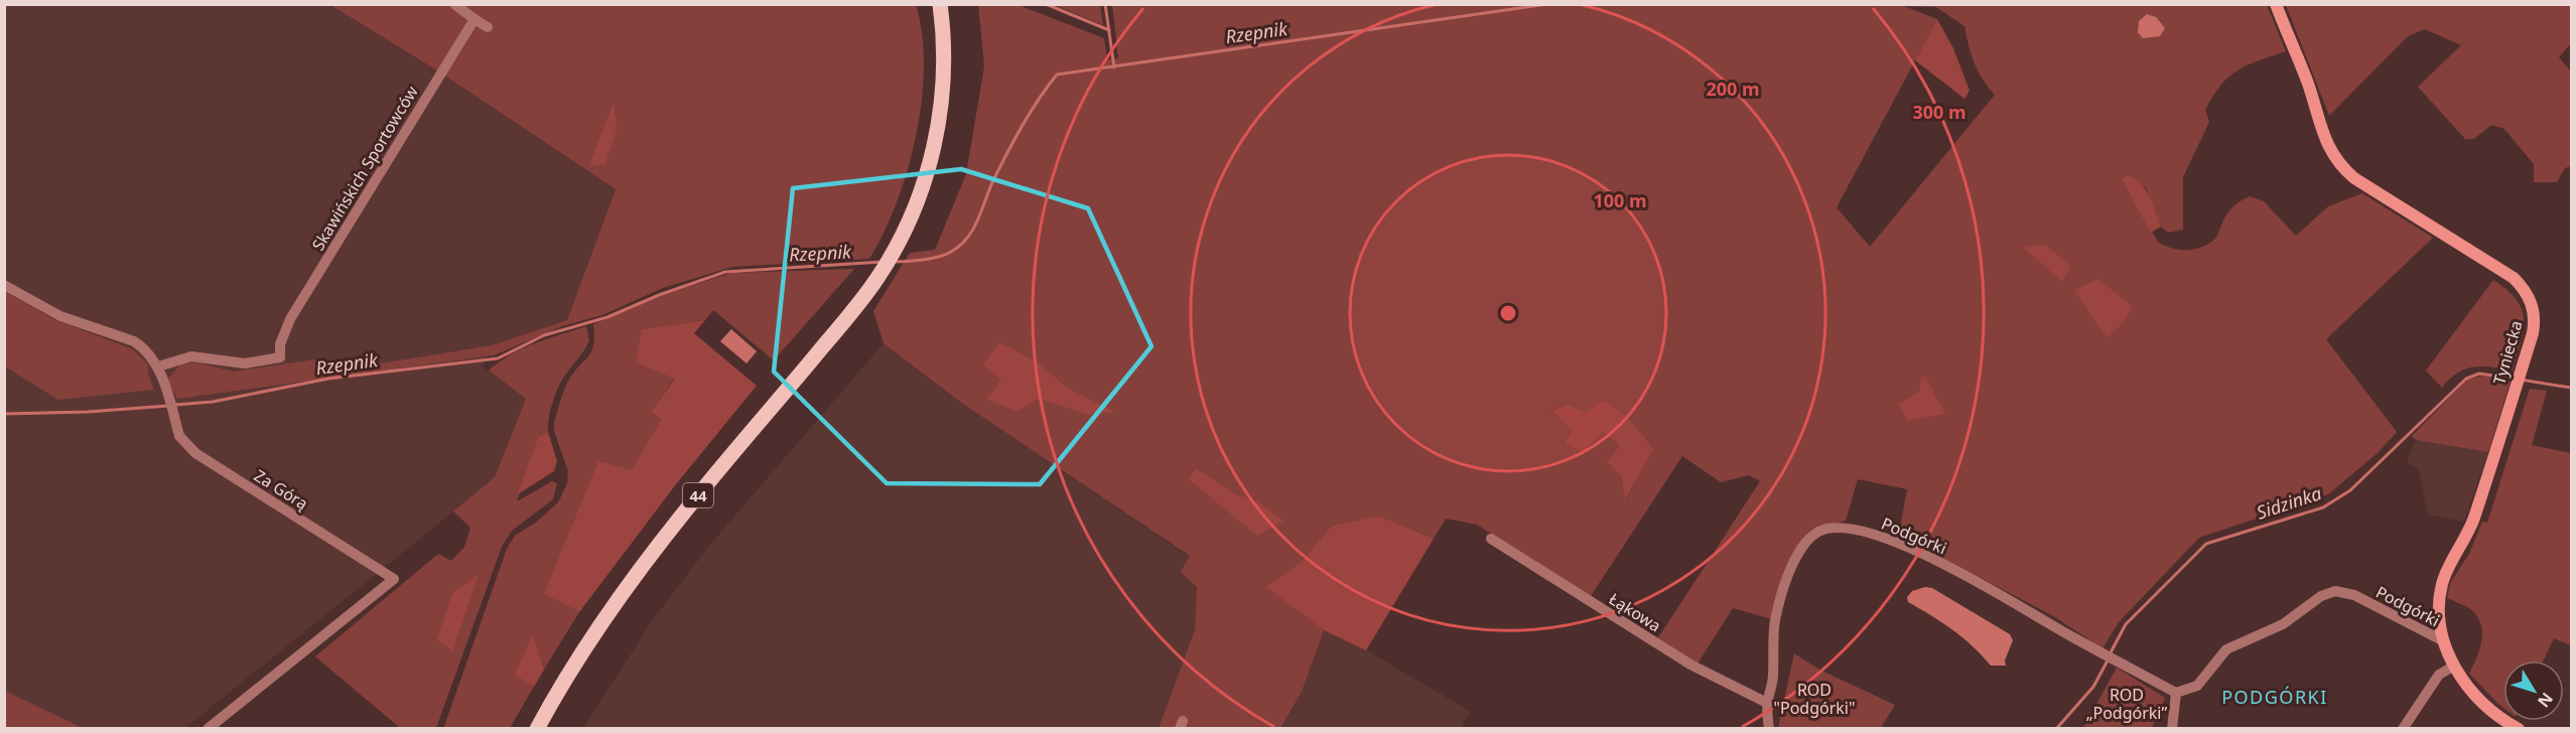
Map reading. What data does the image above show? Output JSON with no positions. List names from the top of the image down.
{
  "streets": {
    "main road": ["44"],
    "street": [
      "Skawińskich Sportowców",
      "Tyniecka",
      "Za Górą",
      "Podgórki",
      "Łąkowa"
    ]
  },
  "crossings": [
    ["Skawińskich Sportowców", "Za Górą"],
    ["Tyniecka", "Podgórki"],
    ["Podgórki", "Łąkowa"]
  ],
  "districts": ["PODGÓRKI"],
  "water": ["Rzepnik", "Sidzinka"],
  "parks": ["ROD \"Podgórki\"", "ROD „Podgórki”"],
  "north": "bottom right",
  "rings": ["200 m", "300 m", "100 m"]
}
